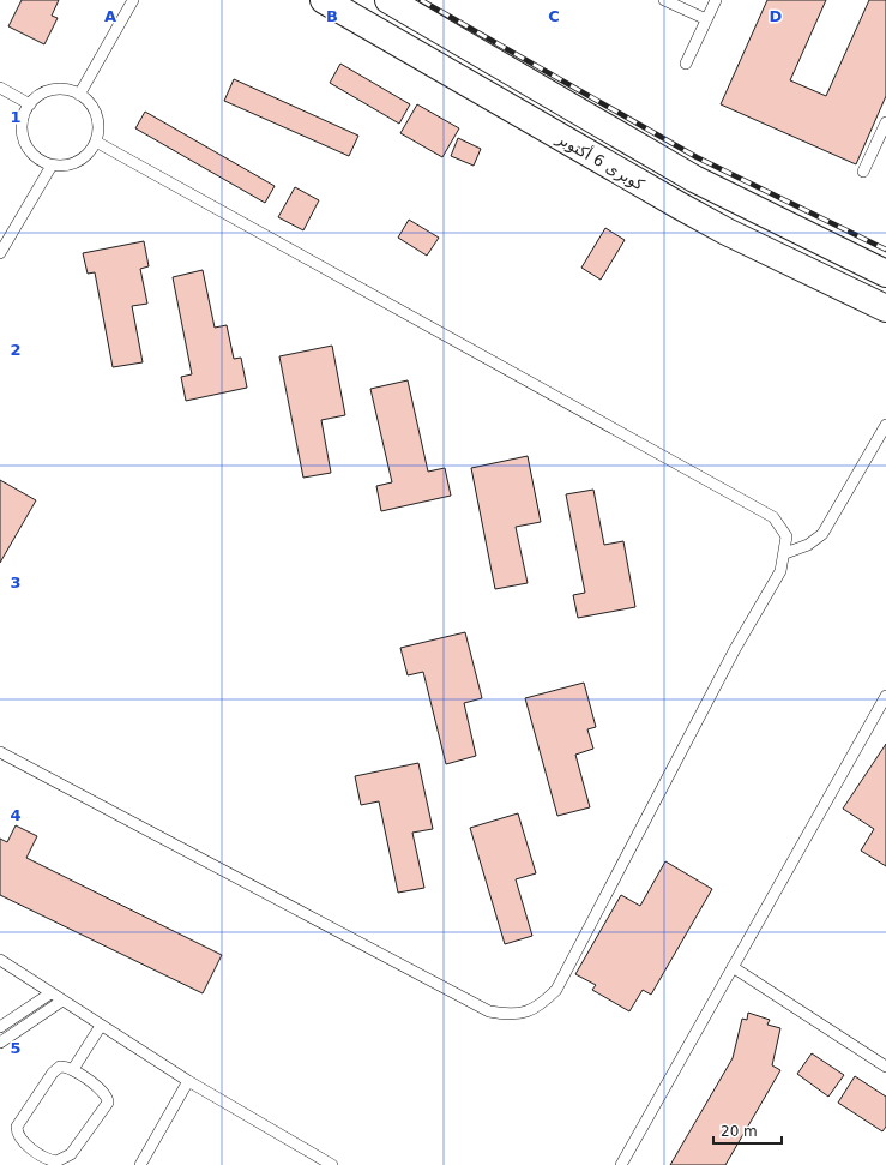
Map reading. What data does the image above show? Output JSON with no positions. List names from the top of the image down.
{
  "streets": {
    "highway": ["كوبرى 6 أكتوبر"]
  },
  "scale_bar": "20 m",
  "grid": {
    "columns": [
      "A",
      "B",
      "C",
      "D"
    ],
    "rows": [
      "1",
      "2",
      "3",
      "4",
      "5"
    ]
  }
}
